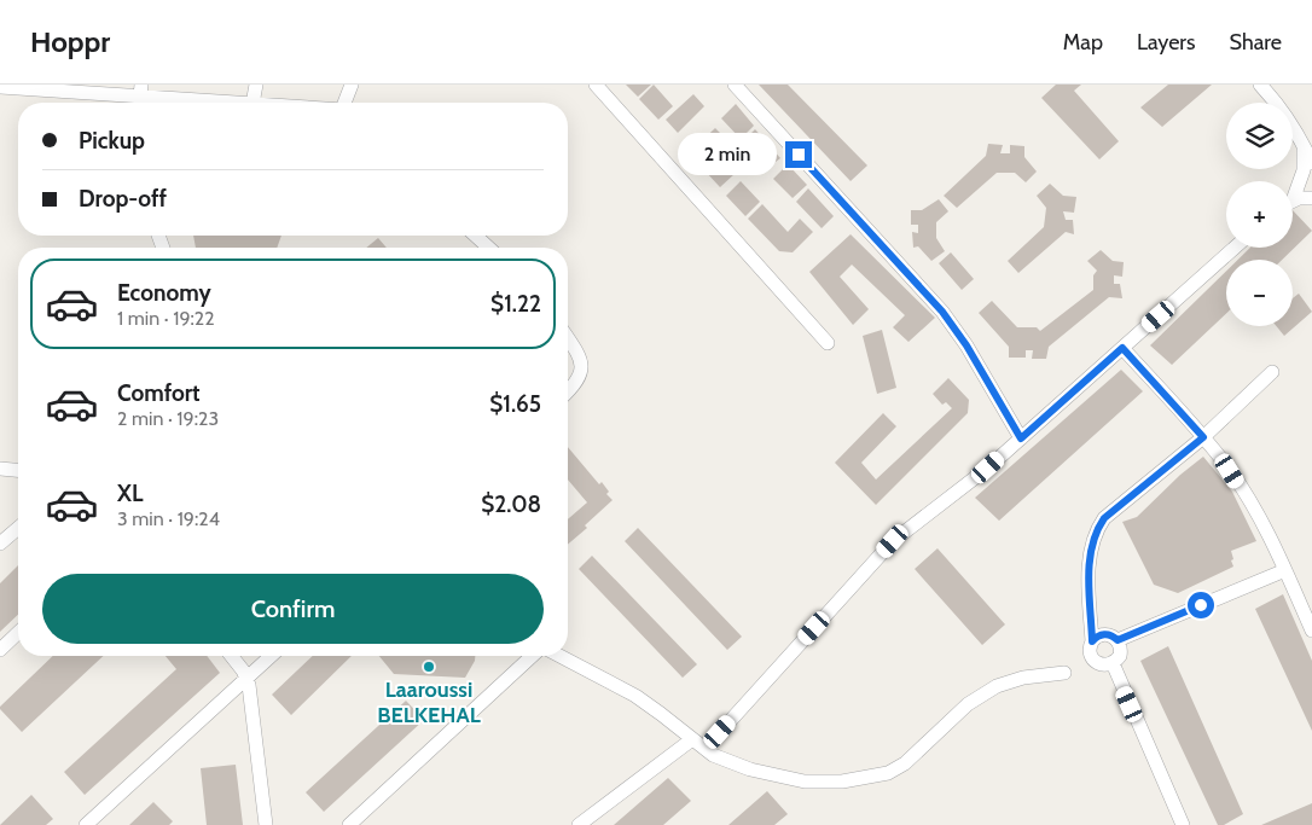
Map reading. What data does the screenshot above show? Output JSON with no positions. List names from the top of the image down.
{
  "places": ["Laaroussi BELKEHAL"],
  "page": {
    "header": "Hoppr",
    "nav": ["Map", "Layers", "Share"],
    "map_buttons": ["+", "−"],
    "banner": ["Pickup", "Drop-off"],
    "bubble": "2 min",
    "list": [
      {
        "name": "Economy",
        "note": "1 min · 19:22",
        "value": "$1.22"
      },
      {
        "name": "Comfort",
        "note": "2 min · 19:23",
        "value": "$1.65"
      },
      {
        "name": "XL",
        "note": "3 min · 19:24",
        "value": "$2.08"
      }
    ],
    "buttons": "Confirm"
  }
}
